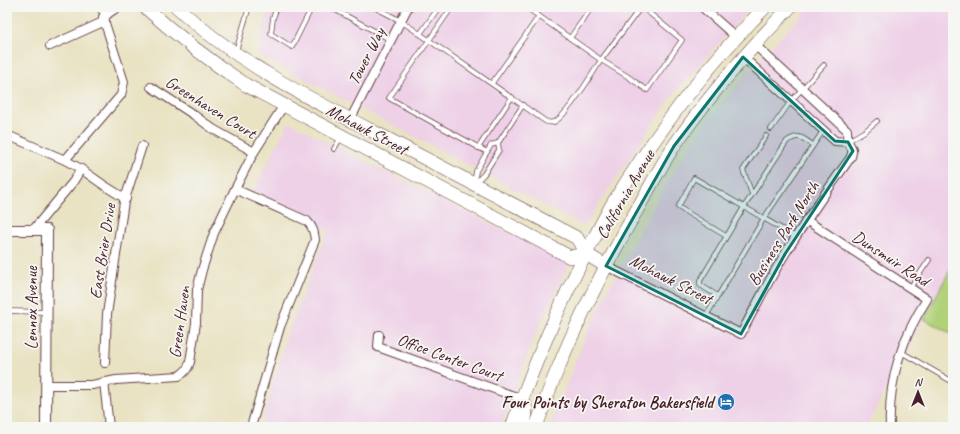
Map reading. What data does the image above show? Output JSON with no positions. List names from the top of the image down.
{
  "streets": {
    "main road": ["Mohawk Street", "California Avenue"],
    "street": [
      "Tower Way",
      "Greenhaven Court",
      "Business Park North",
      "East Brier Drive",
      "Dunsmuir Road",
      "Lennox Avenue",
      "Green Haven",
      "Office Center Court"
    ]
  },
  "crossings": [
    ["Tower Way", "Mohawk Street"],
    ["Greenhaven Court", "Green Haven"],
    ["Mohawk Street", "California Avenue"],
    ["Mohawk Street", "Business Park North"],
    ["Mohawk Street", "Green Haven"],
    ["California Avenue", "Office Center Court"],
    ["Business Park North", "Dunsmuir Road"],
    ["Lennox Avenue", "Green Haven"]
  ],
  "places": {
    "hotel": ["Four Points by Sheraton Bakersfield"]
  },
  "north": "top"
}
